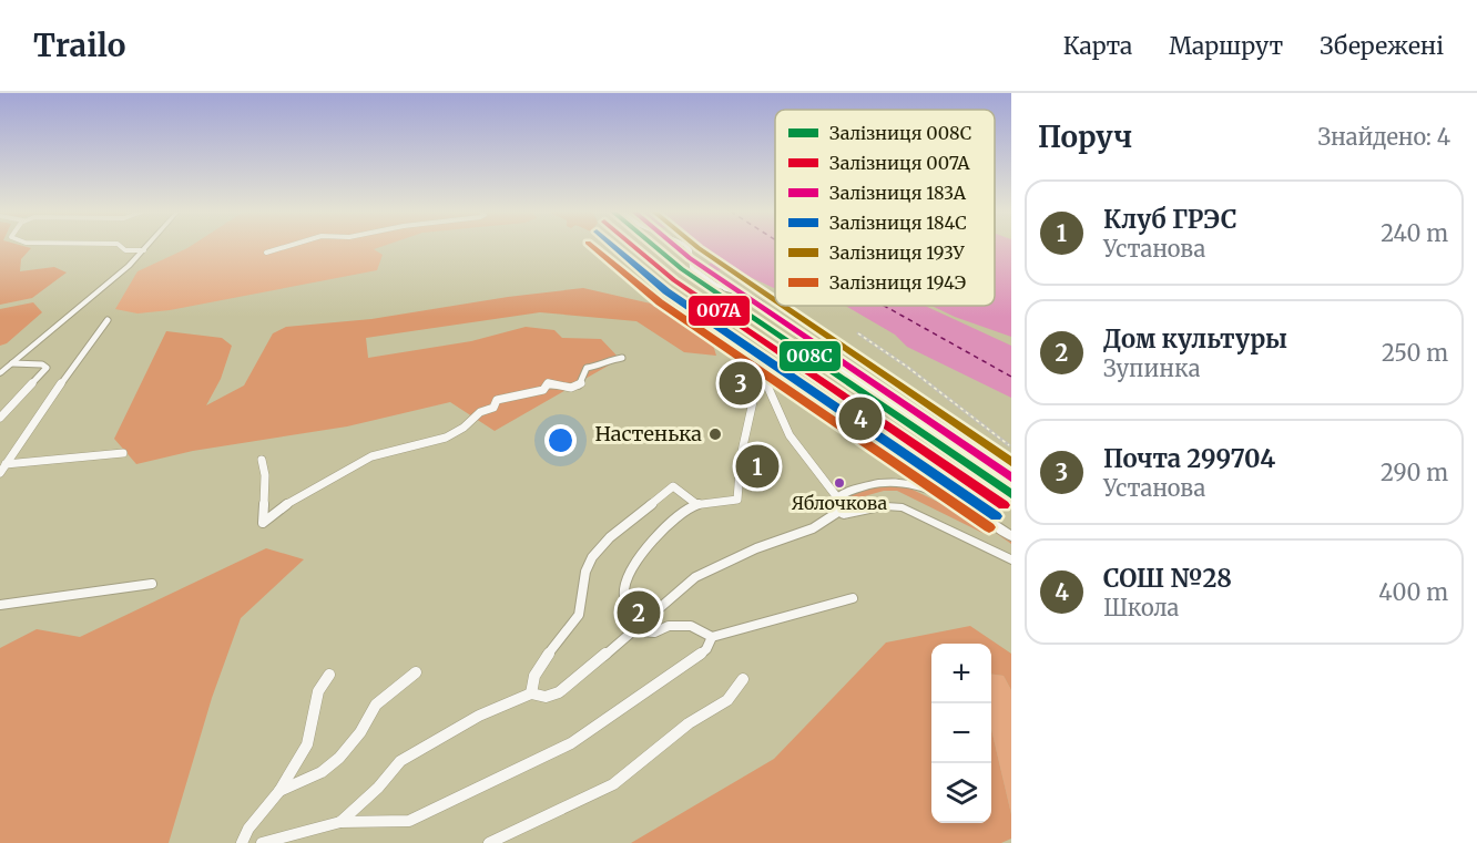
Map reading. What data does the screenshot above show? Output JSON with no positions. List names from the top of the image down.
{
  "places": ["Настенька", "Яблочкова"],
  "lines": [
    "rail line 008С",
    "rail line 007А",
    "rail line 183А",
    "rail line 184С",
    "rail line 193У",
    "rail line 194Э"
  ],
  "legend": [
    "Залізниця 008С",
    "Залізниця 007А",
    "Залізниця 183А",
    "Залізниця 184С",
    "Залізниця 193У",
    "Залізниця 194Э"
  ],
  "page": {
    "header": "Trailo",
    "nav": ["Карта", "Маршрут", "Збережені"],
    "heading": ["Поруч", "Знайдено: 4"],
    "list": [
      {
        "mark": "1",
        "name": "Клуб ГРЭС",
        "note": "Установа",
        "value": "240 m"
      },
      {
        "mark": "2",
        "name": "Дом культуры",
        "note": "Зупинка",
        "value": "250 m"
      },
      {
        "mark": "3",
        "name": "Почта 299704",
        "note": "Установа",
        "value": "290 m"
      },
      {
        "mark": "4",
        "name": "СОШ №28",
        "note": "Школа",
        "value": "400 m"
      }
    ],
    "pins": [
      "3",
      "4",
      "1",
      "2"
    ],
    "map_buttons": ["+", "−"]
  }
}
